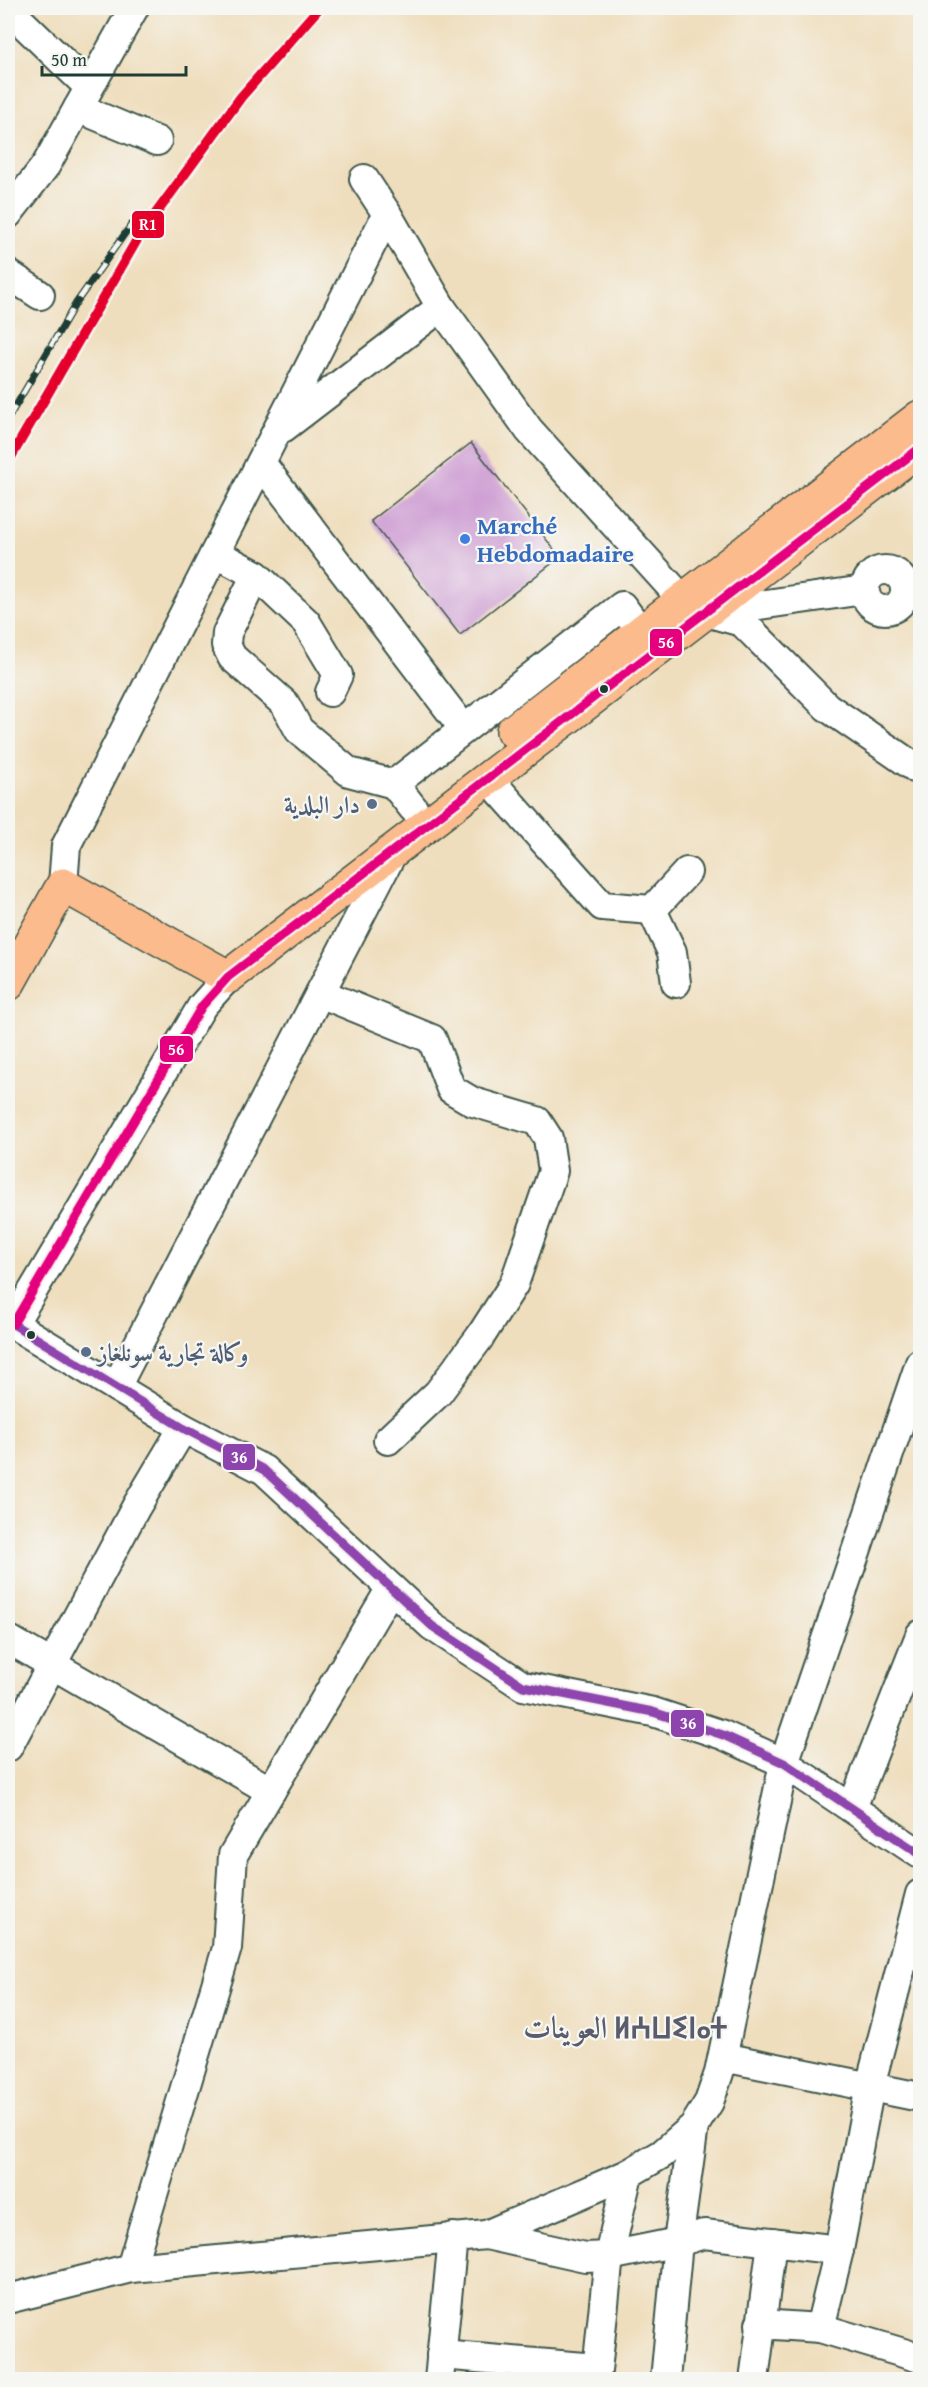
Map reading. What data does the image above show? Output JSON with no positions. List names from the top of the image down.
{
  "districts": ["العوينات ⵍⵄⵡⵉⵏⴰⵜ"],
  "places": ["Marché Hebdomadaire", "دار البلدية", "وكالة تجارية سونلغاز"],
  "lines": ["transit line R1", "transit line 56", "transit line 36"],
  "scale_bar": "50 m"
}
